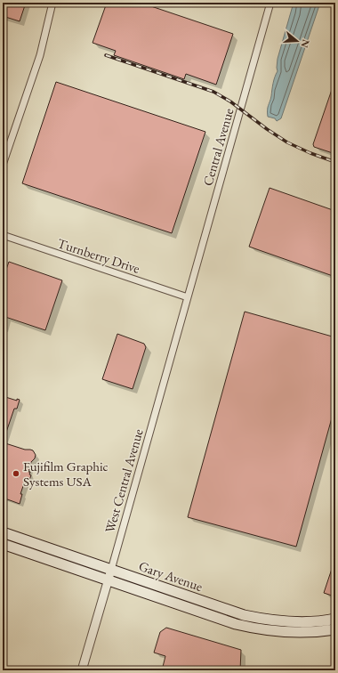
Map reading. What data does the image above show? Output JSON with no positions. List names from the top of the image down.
{
  "streets": {
    "main road": ["Gary Avenue"],
    "street": ["Central Avenue", "Turnberry Drive", "West Central Avenue"]
  },
  "crossings": [
    ["Central Avenue", "Turnberry Drive"],
    ["Central Avenue", "West Central Avenue"],
    ["Turnberry Drive", "West Central Avenue"],
    ["West Central Avenue", "Gary Avenue"]
  ],
  "places": ["Fujifilm Graphic Systems USA"],
  "north": "right"
}
